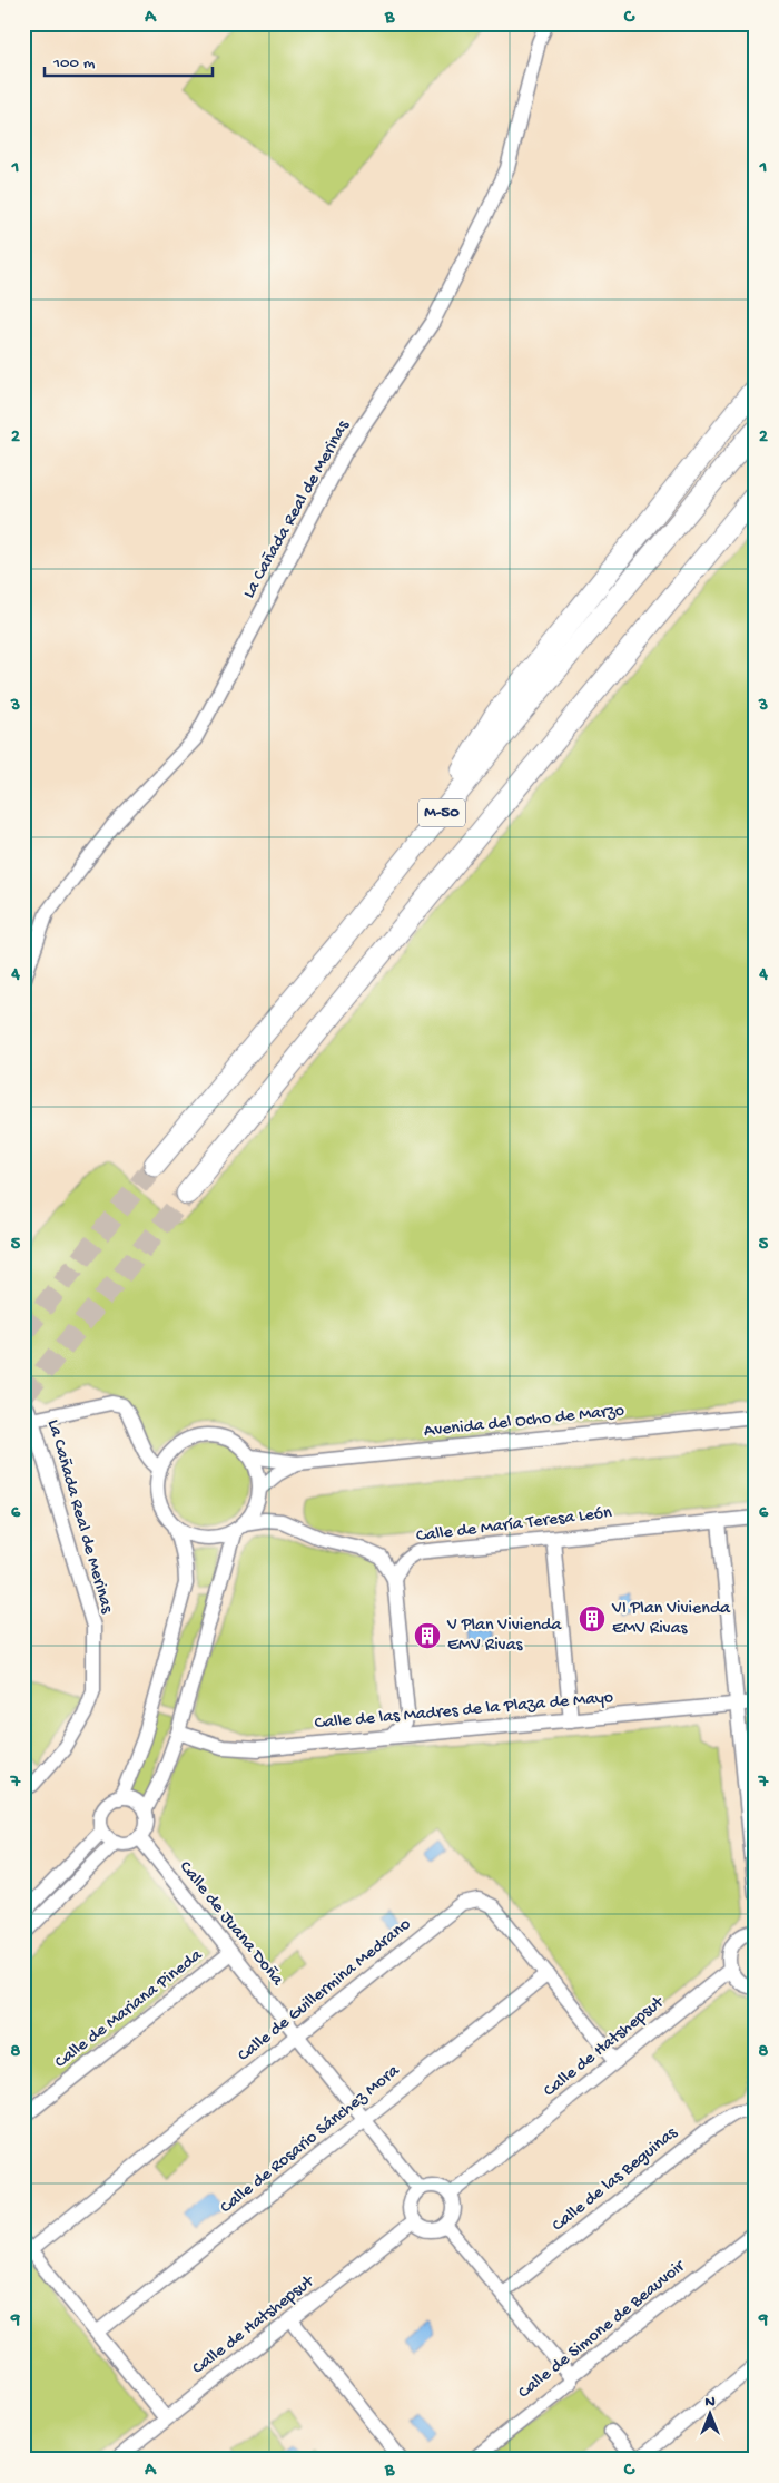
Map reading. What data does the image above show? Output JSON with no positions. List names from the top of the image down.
{
  "streets": {
    "highway": ["M-50"],
    "street": [
      "La Cañada Real de Merinas",
      "Avenida del Ocho de Marzo",
      "Calle de María Teresa León",
      "Calle de las Madres de la Plaza de Mayo",
      "Calle de Juana Doña",
      "Calle de Guillermina Medrano",
      "Calle de Mariana Pineda",
      "Calle de Hatshepsut",
      "Calle de Rosario Sánchez Mora",
      "Calle de las Beguinas",
      "Calle de Simone de Beauvoir"
    ]
  },
  "crossings": [
    ["Calle de Juana Doña", "Calle de Guillermina Medrano"],
    ["Calle de Juana Doña", "Calle de Mariana Pineda"],
    ["Calle de Juana Doña", "Calle de Hatshepsut"],
    ["Calle de Juana Doña", "Calle de Rosario Sánchez Mora"],
    ["Calle de Guillermina Medrano", "Calle de Hatshepsut"],
    ["Calle de Guillermina Medrano", "Calle de Rosario Sánchez Mora"]
  ],
  "places": {
    "building": ["VI Plan Vivienda EMV Rivas", "V Plan Vivienda EMV Rivas"]
  },
  "scale_bar": "100 m",
  "north": "top",
  "grid": {
    "columns": ["A", "B", "C"],
    "rows": [
      "1",
      "2",
      "3",
      "4",
      "5",
      "6",
      "7",
      "8",
      "9"
    ]
  }
}
